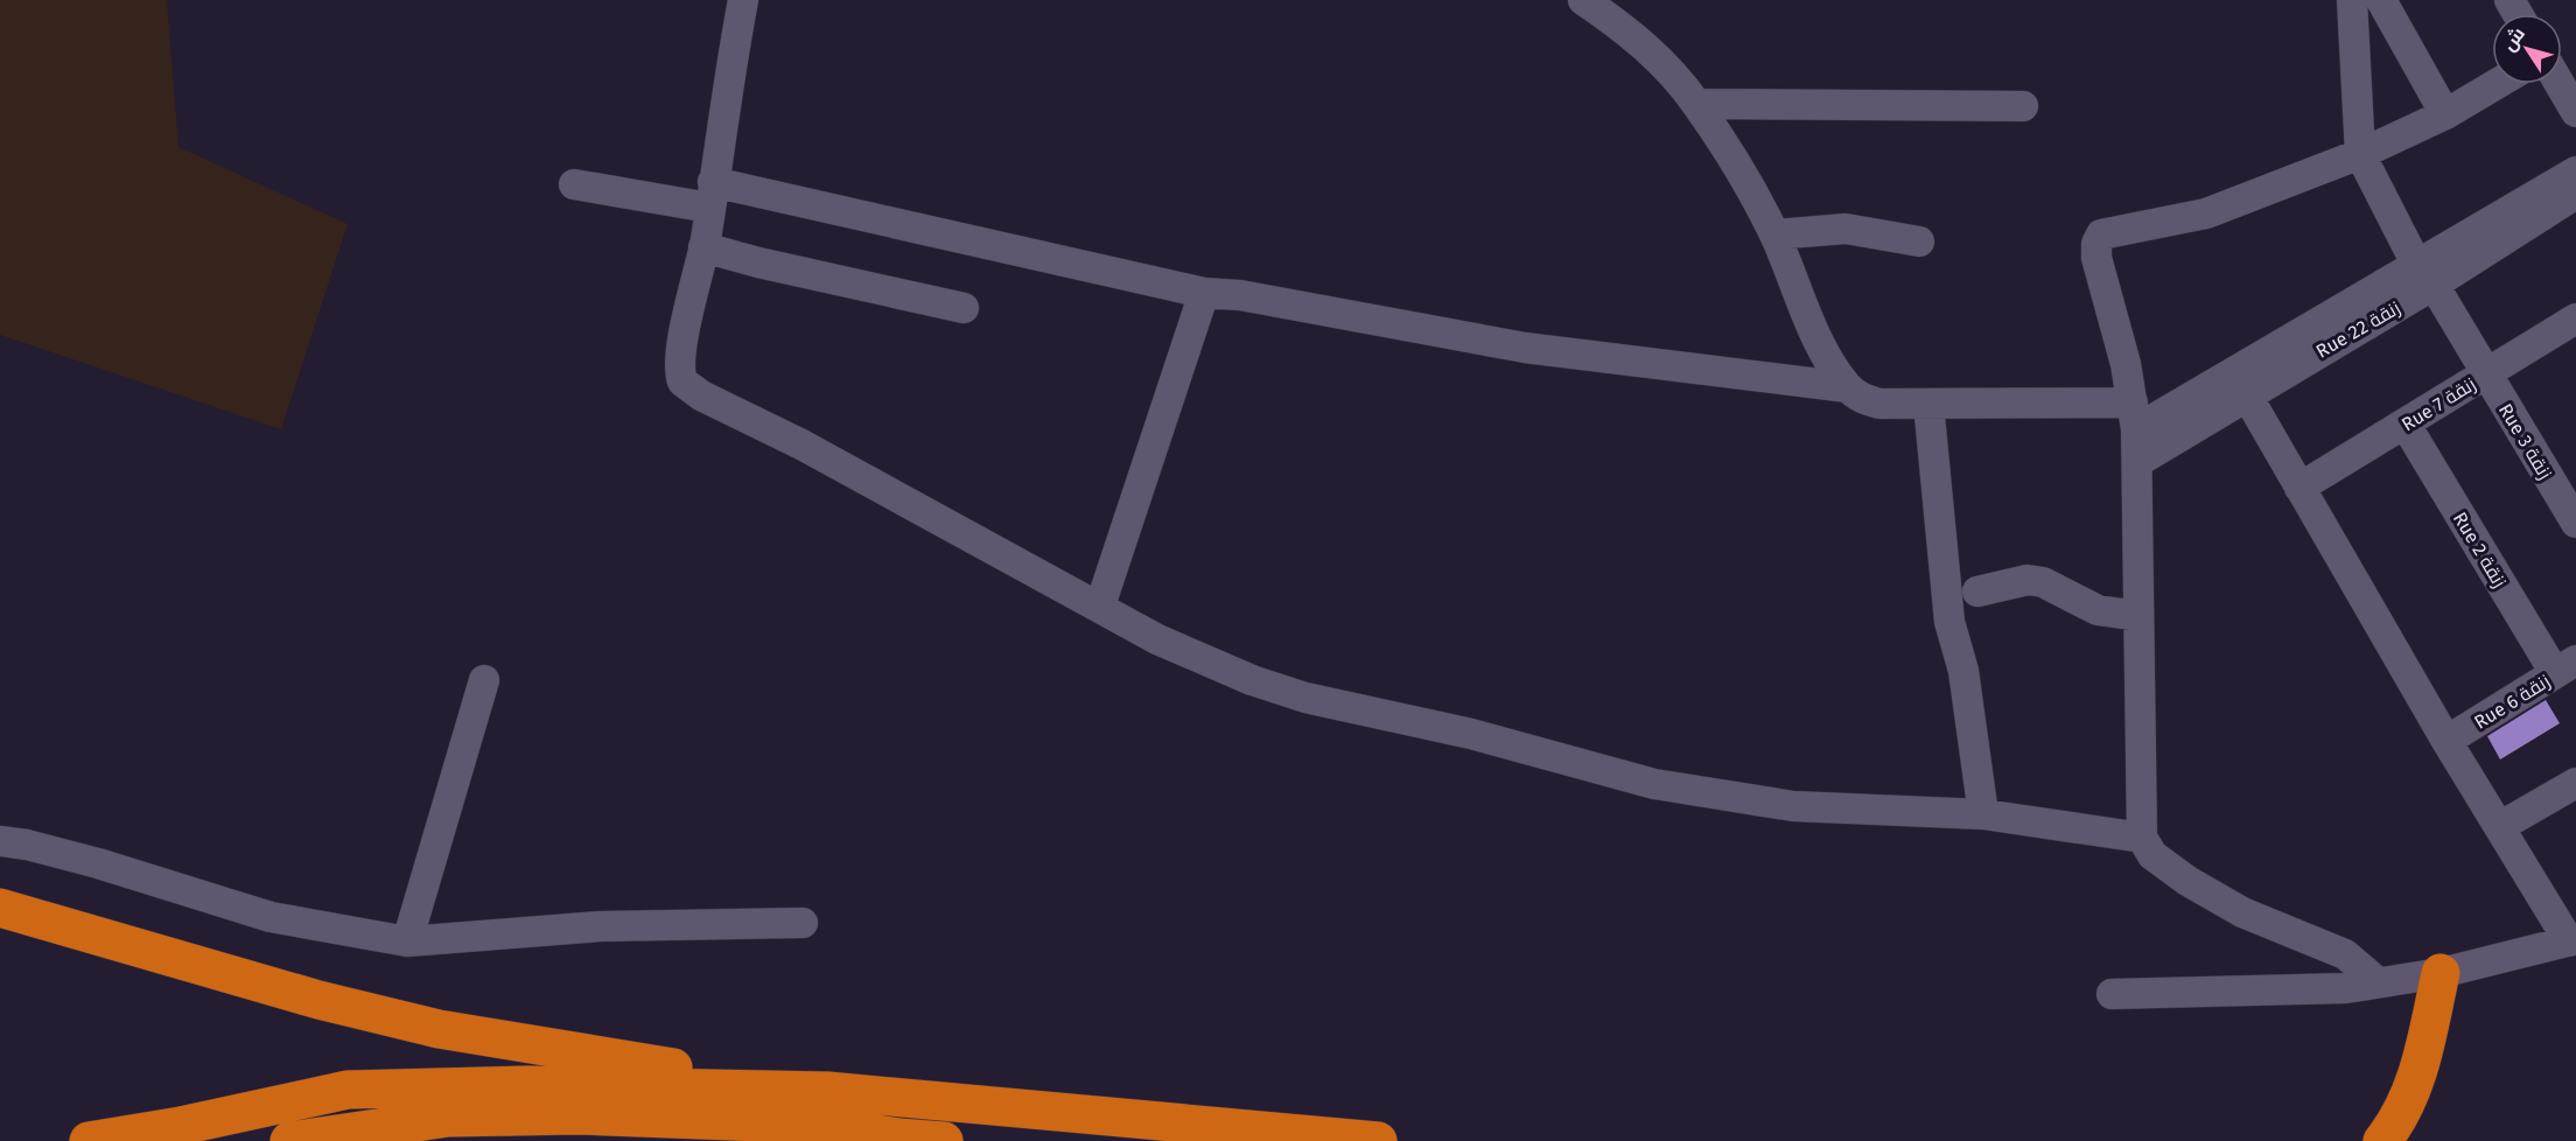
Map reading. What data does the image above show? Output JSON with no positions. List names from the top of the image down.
{
  "streets": {
    "street": [
      "Rue 22 زنقة",
      "Rue 7 زنقة",
      "Rue 3 زنقة",
      "Rue 2 زنقة",
      "Rue 6 زنقة"
    ]
  },
  "crossings": [
    ["Rue 22 زنقة", "Rue 3 زنقة"],
    ["Rue 7 زنقة", "Rue 3 زنقة"],
    ["Rue 7 زنقة", "Rue 2 زنقة"],
    ["Rue 2 زنقة", "Rue 6 زنقة"]
  ],
  "north": "top left"
}
